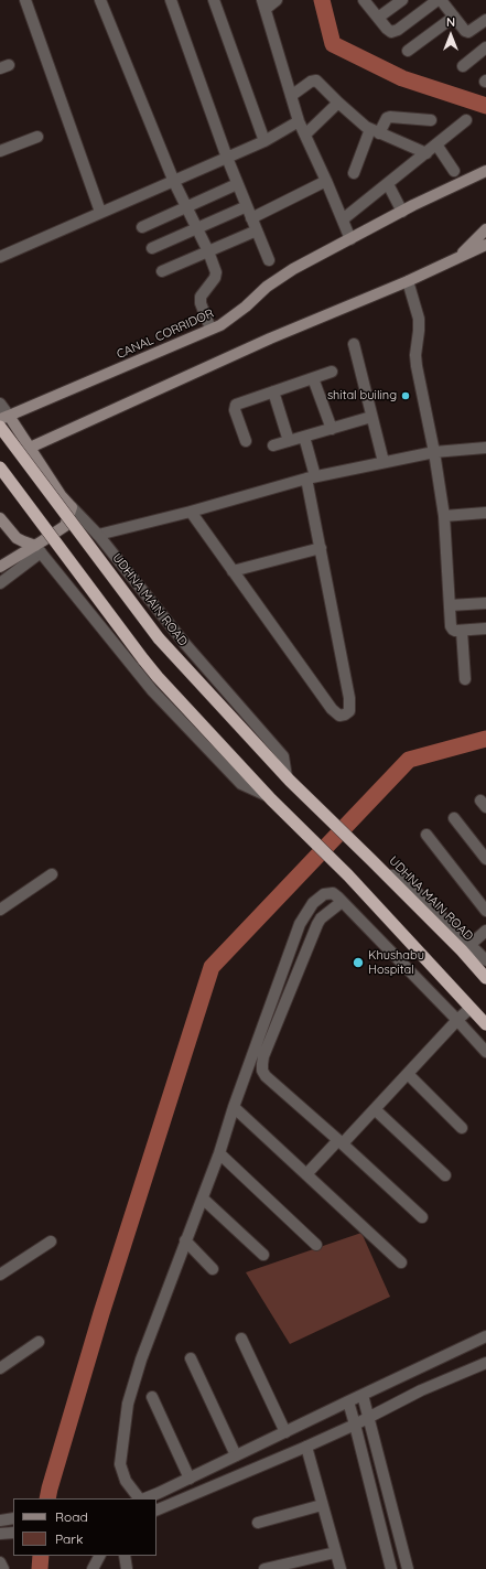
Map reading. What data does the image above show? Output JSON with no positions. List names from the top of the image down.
{
  "streets": {
    "highway": ["UDHNA MAIN ROAD"],
    "main road": ["CANAL CORRIDOR"]
  },
  "places": ["shital builing", "Khushabu Hospital"],
  "legend": ["Road", "Park"],
  "north": "top"
}
